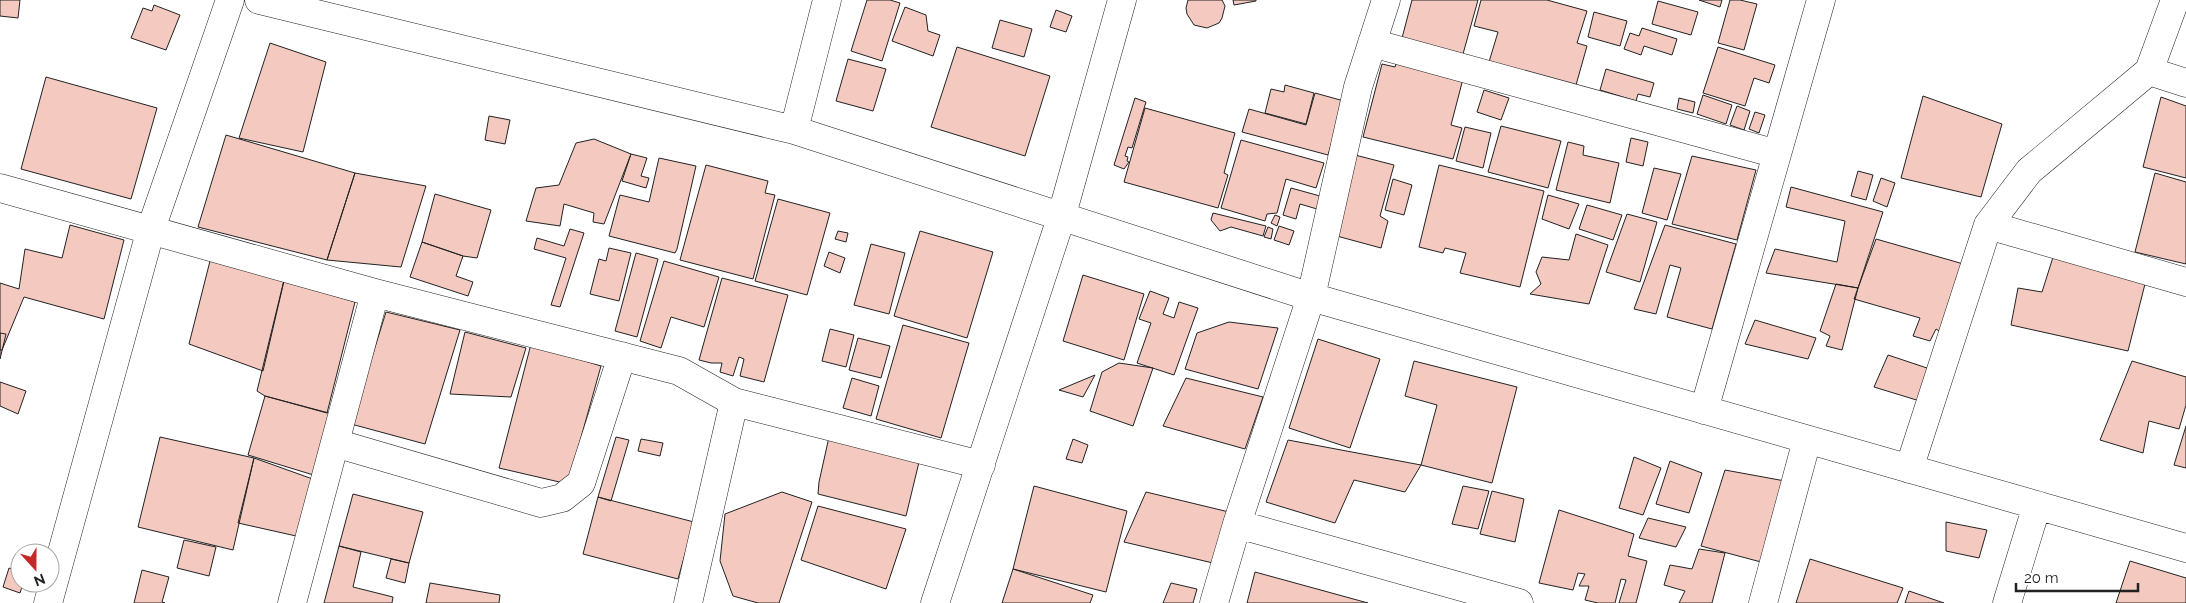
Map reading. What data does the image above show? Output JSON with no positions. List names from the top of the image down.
{
  "scale_bar": "20 m",
  "north": "bottom"
}
